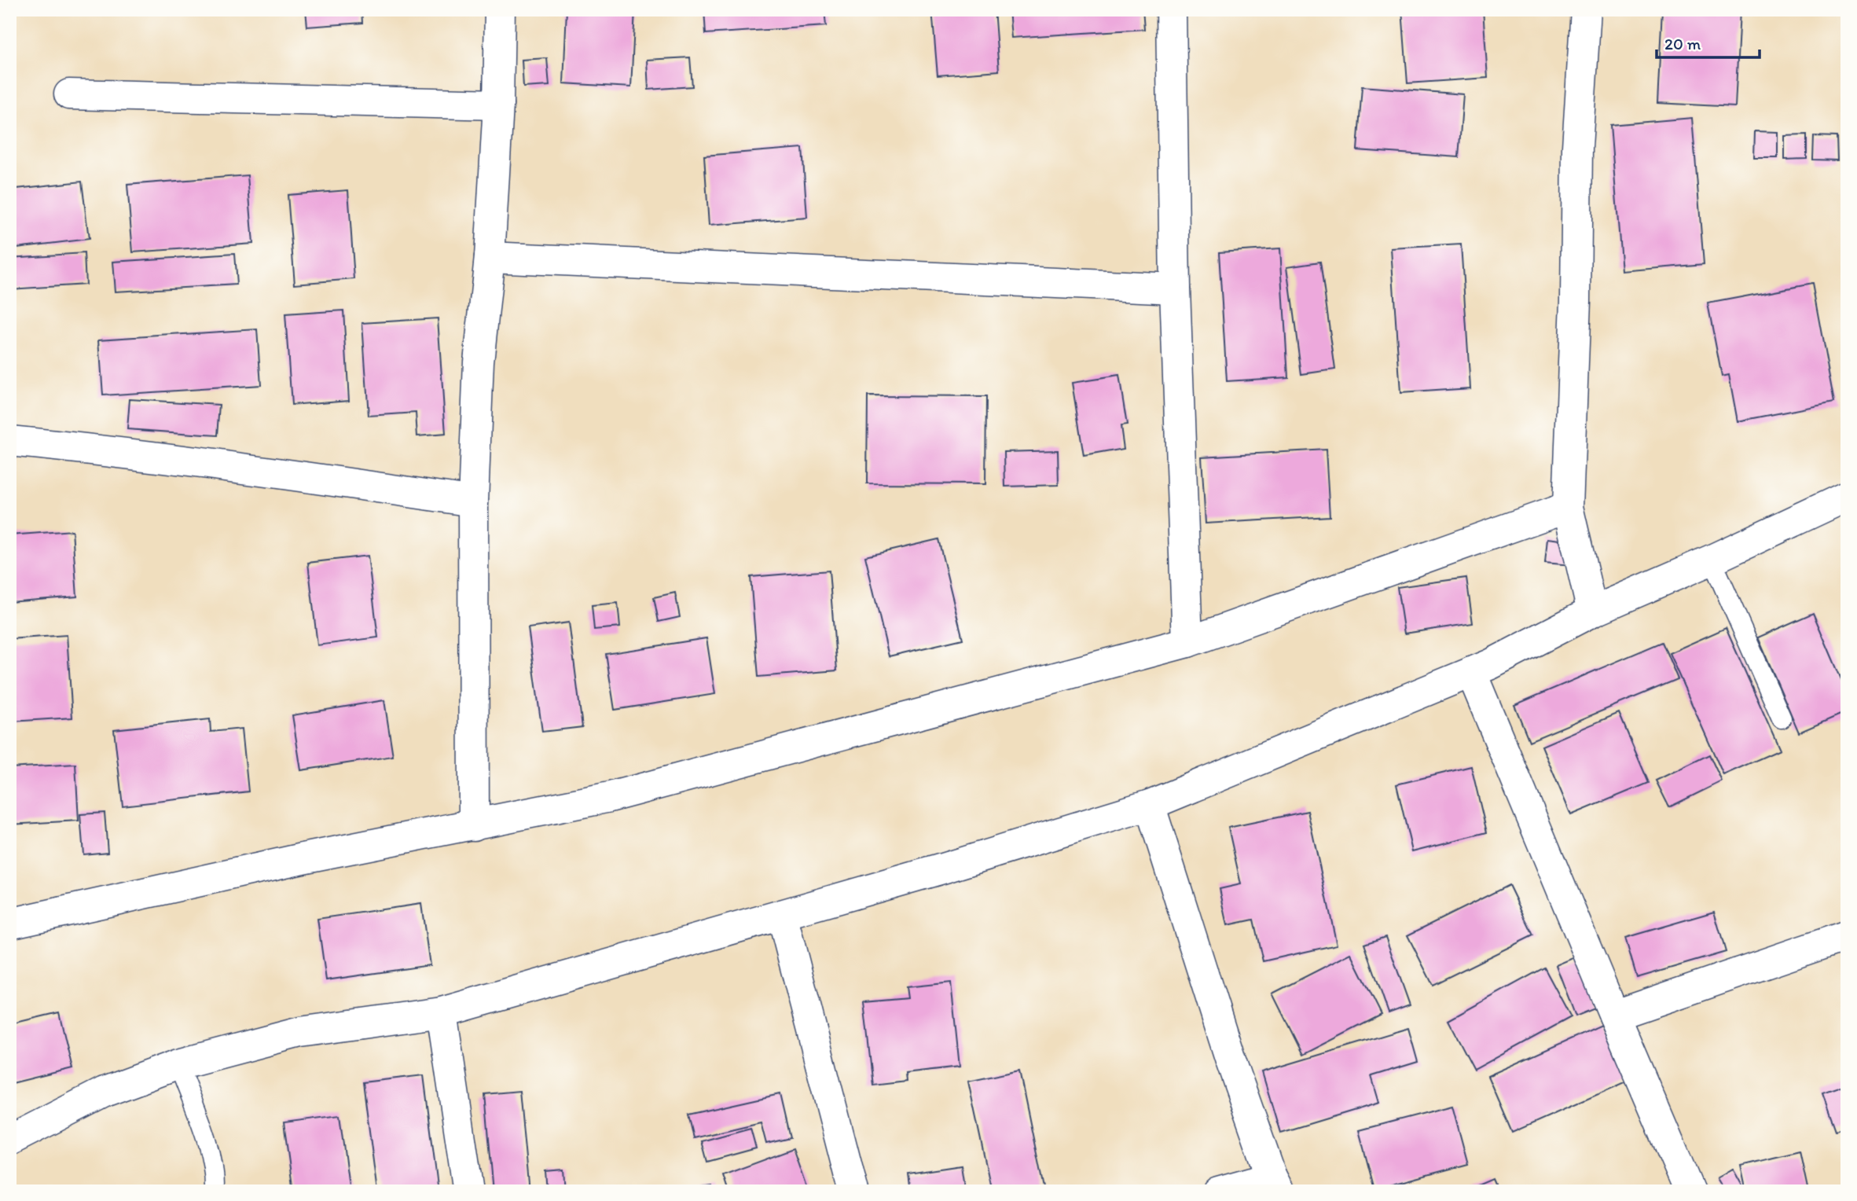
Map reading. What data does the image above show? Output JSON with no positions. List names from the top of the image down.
{
  "scale_bar": "20 m"
}
